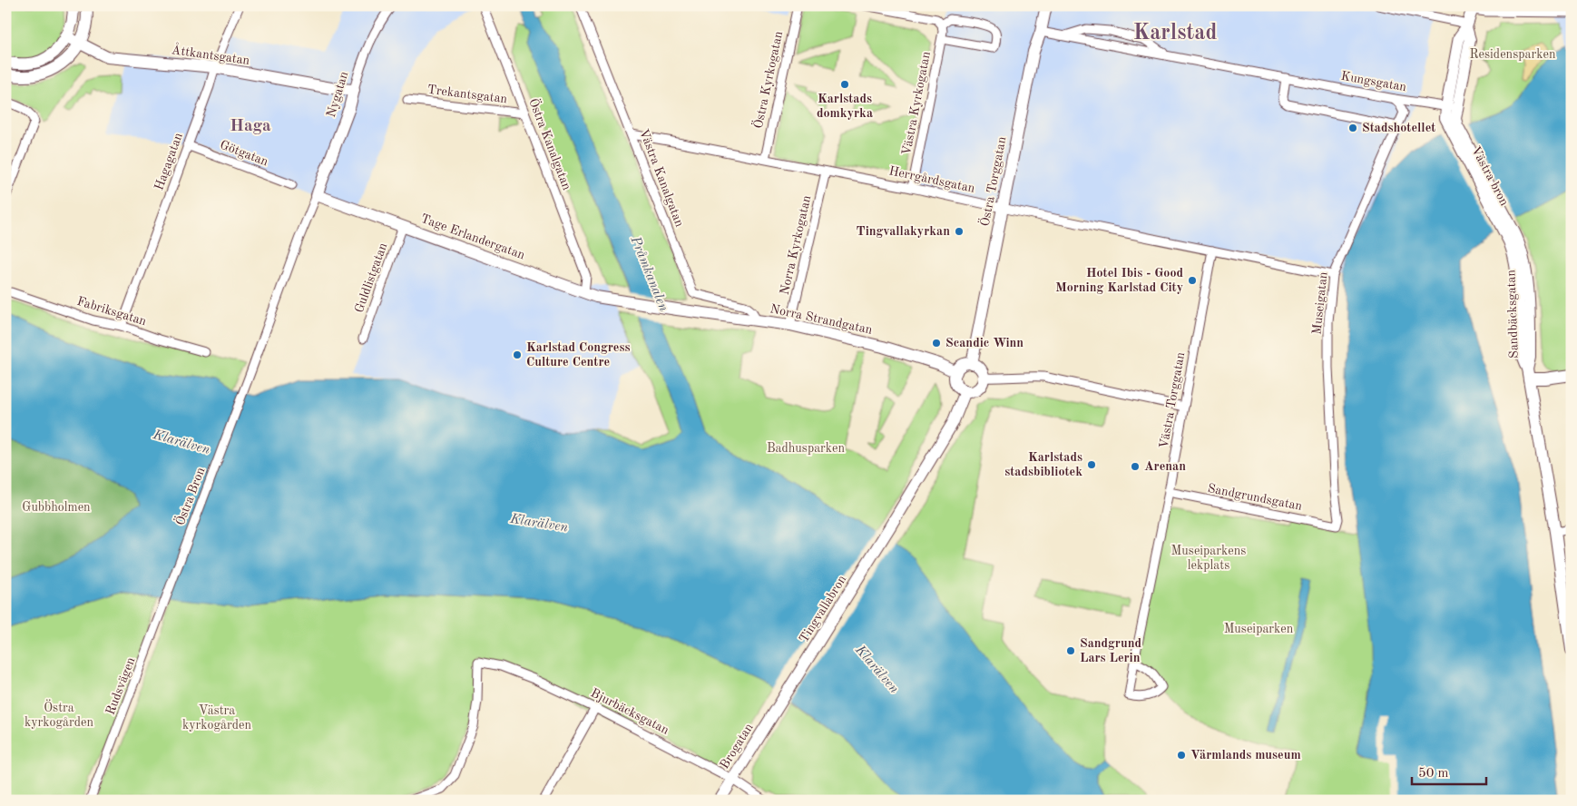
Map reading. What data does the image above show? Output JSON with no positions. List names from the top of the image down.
{
  "streets": {
    "street": [
      "Åttkantsgatan",
      "Östra Kyrkogatan",
      "Kungsgatan",
      "Nygatan",
      "Trekantsgatan",
      "Västra Kyrkogatan",
      "Östra Kanalgatan",
      "Götgatan",
      "Hagagatan",
      "Västra bron",
      "Västra Kanalgatan",
      "Herrgårdsgatan",
      "Östra Torggatan",
      "Tage Erlandergatan",
      "Norra Kyrkogatan",
      "Guldlistgatan",
      "Museigatan",
      "Fabriksgatan",
      "Sandbäcksgatan",
      "Norra Strandgatan",
      "Västra Torggatan",
      "Östra Bron",
      "Sandgrundsgatan",
      "Tingvallabron",
      "Rudsvägen",
      "Bjurbäcksgatan",
      "Brogatan"
    ]
  },
  "crossings": [
    ["Åttkantsgatan", "Nygatan"],
    ["Åttkantsgatan", "Hagagatan"],
    ["Östra Kyrkogatan", "Herrgårdsgatan"],
    ["Kungsgatan", "Västra bron"],
    ["Kungsgatan", "Östra Torggatan"],
    ["Kungsgatan", "Museigatan"],
    ["Nygatan", "Tage Erlandergatan"],
    ["Nygatan", "Östra Bron"],
    ["Trekantsgatan", "Östra Kanalgatan"],
    ["Västra Kyrkogatan", "Herrgårdsgatan"],
    ["Östra Kanalgatan", "Tage Erlandergatan"],
    ["Götgatan", "Hagagatan"],
    ["Hagagatan", "Fabriksgatan"],
    ["Västra bron", "Sandbäcksgatan"],
    ["Västra Kanalgatan", "Herrgårdsgatan"],
    ["Västra Kanalgatan", "Norra Strandgatan"],
    ["Herrgårdsgatan", "Östra Torggatan"],
    ["Herrgårdsgatan", "Norra Kyrkogatan"],
    ["Herrgårdsgatan", "Museigatan"],
    ["Herrgårdsgatan", "Västra Torggatan"],
    ["Östra Torggatan", "Norra Strandgatan"],
    ["Östra Torggatan", "Tingvallabron"],
    ["Tage Erlandergatan", "Guldlistgatan"],
    ["Tage Erlandergatan", "Norra Strandgatan"],
    ["Tage Erlandergatan", "Östra Bron"],
    ["Norra Kyrkogatan", "Norra Strandgatan"],
    ["Museigatan", "Sandgrundsgatan"],
    ["Norra Strandgatan", "Tingvallabron"],
    ["Västra Torggatan", "Sandgrundsgatan"],
    ["Östra Bron", "Rudsvägen"],
    ["Tingvallabron", "Brogatan"],
    ["Bjurbäcksgatan", "Brogatan"]
  ],
  "districts": ["Karlstad", "Haga"],
  "water": ["Pråmkanalen", "Klarälven"],
  "parks": [
    "Residensparken",
    "Badhusparken",
    "Gubbholmen",
    "Museiparkens lekplats",
    "Museiparken",
    "Östra kyrkogården",
    "Västra kyrkogården"
  ],
  "places": [
    "Karlstads domkyrka",
    "Stadshotellet",
    "Tingvallakyrkan",
    "Hotel Ibis - Good Morning Karlstad City",
    "Scandic Winn",
    "Karlstad Congress Culture Centre",
    "Karlstads stadsbibliotek",
    "Arenan",
    "Sandgrund Lars Lerin",
    "Värmlands museum"
  ],
  "scale_bar": "50 m"
}
